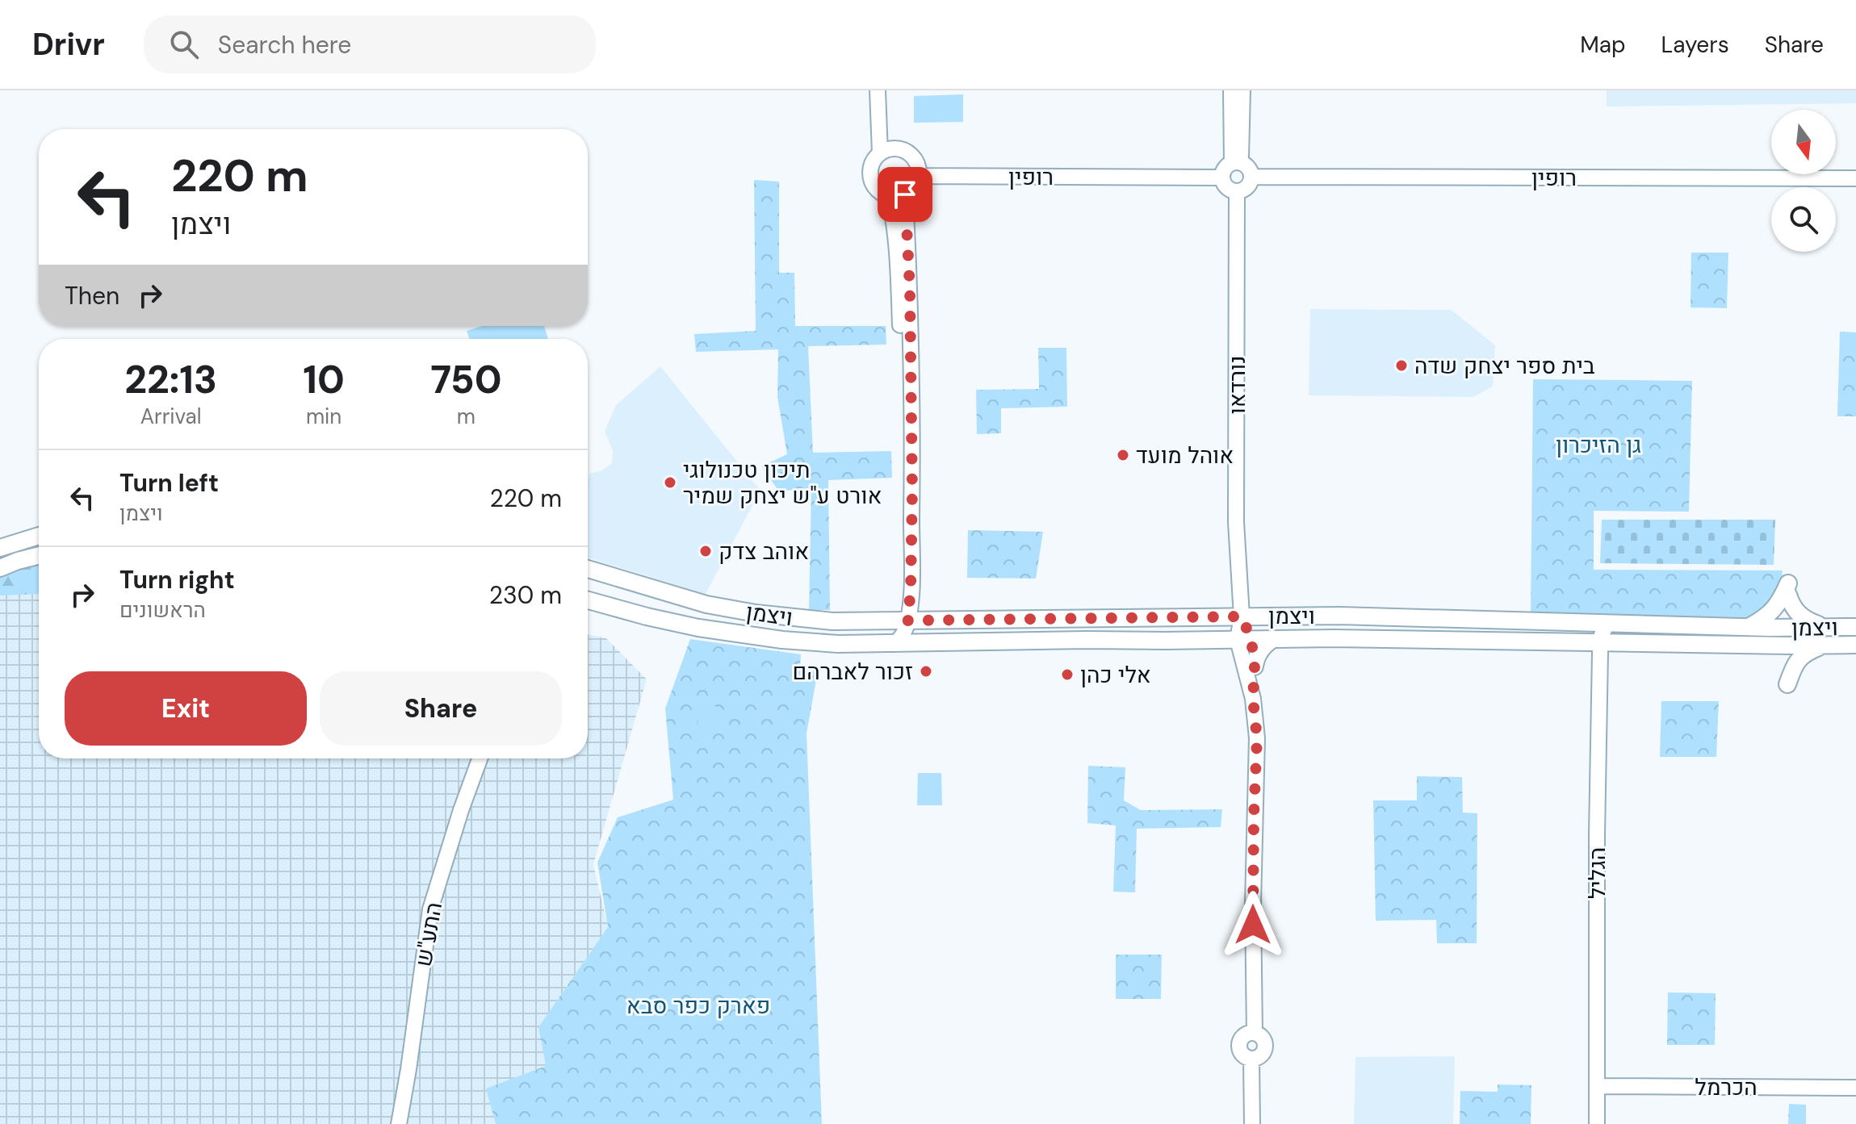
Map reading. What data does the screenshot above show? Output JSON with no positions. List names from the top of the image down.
{
  "streets": {
    "main road": ["ויצמן"],
    "street": [
      "רופין",
      "נורדאו",
      "הגליל",
      "התע\"ש",
      "הכרמל"
    ]
  },
  "crossings": [
    ["רופין", "נורדאו"],
    ["נורדאו", "ויצמן"],
    ["ויצמן", "הגליל"],
    ["הגליל", "הכרמל"]
  ],
  "parks": ["גן הזיכרון", "פארק כפר סבא"],
  "places": [
    "בית ספר יצחק שדה",
    "אוהל מועד",
    "תיכון טכנולוגי אורט ע\"ש יצחק שמיר",
    "אוהב צדק",
    "זכור לאברהם",
    "אלי כהן"
  ],
  "north": "bottom",
  "page": {
    "header": "Drivr",
    "search": "Search here",
    "nav": ["Map", "Layers", "Share"],
    "turn": ["220 m", "ויצמן"],
    "then": "Then",
    "eta": [
      "22:13",
      "Arrival",
      "10",
      "min",
      "750",
      "m"
    ],
    "list": [
      {
        "name": "Turn left",
        "note": "ויצמן",
        "value": "220 m"
      },
      {
        "name": "Turn right",
        "note": "הראשונים",
        "value": "230 m"
      }
    ],
    "buttons": ["Exit", "Share"]
  }
}
